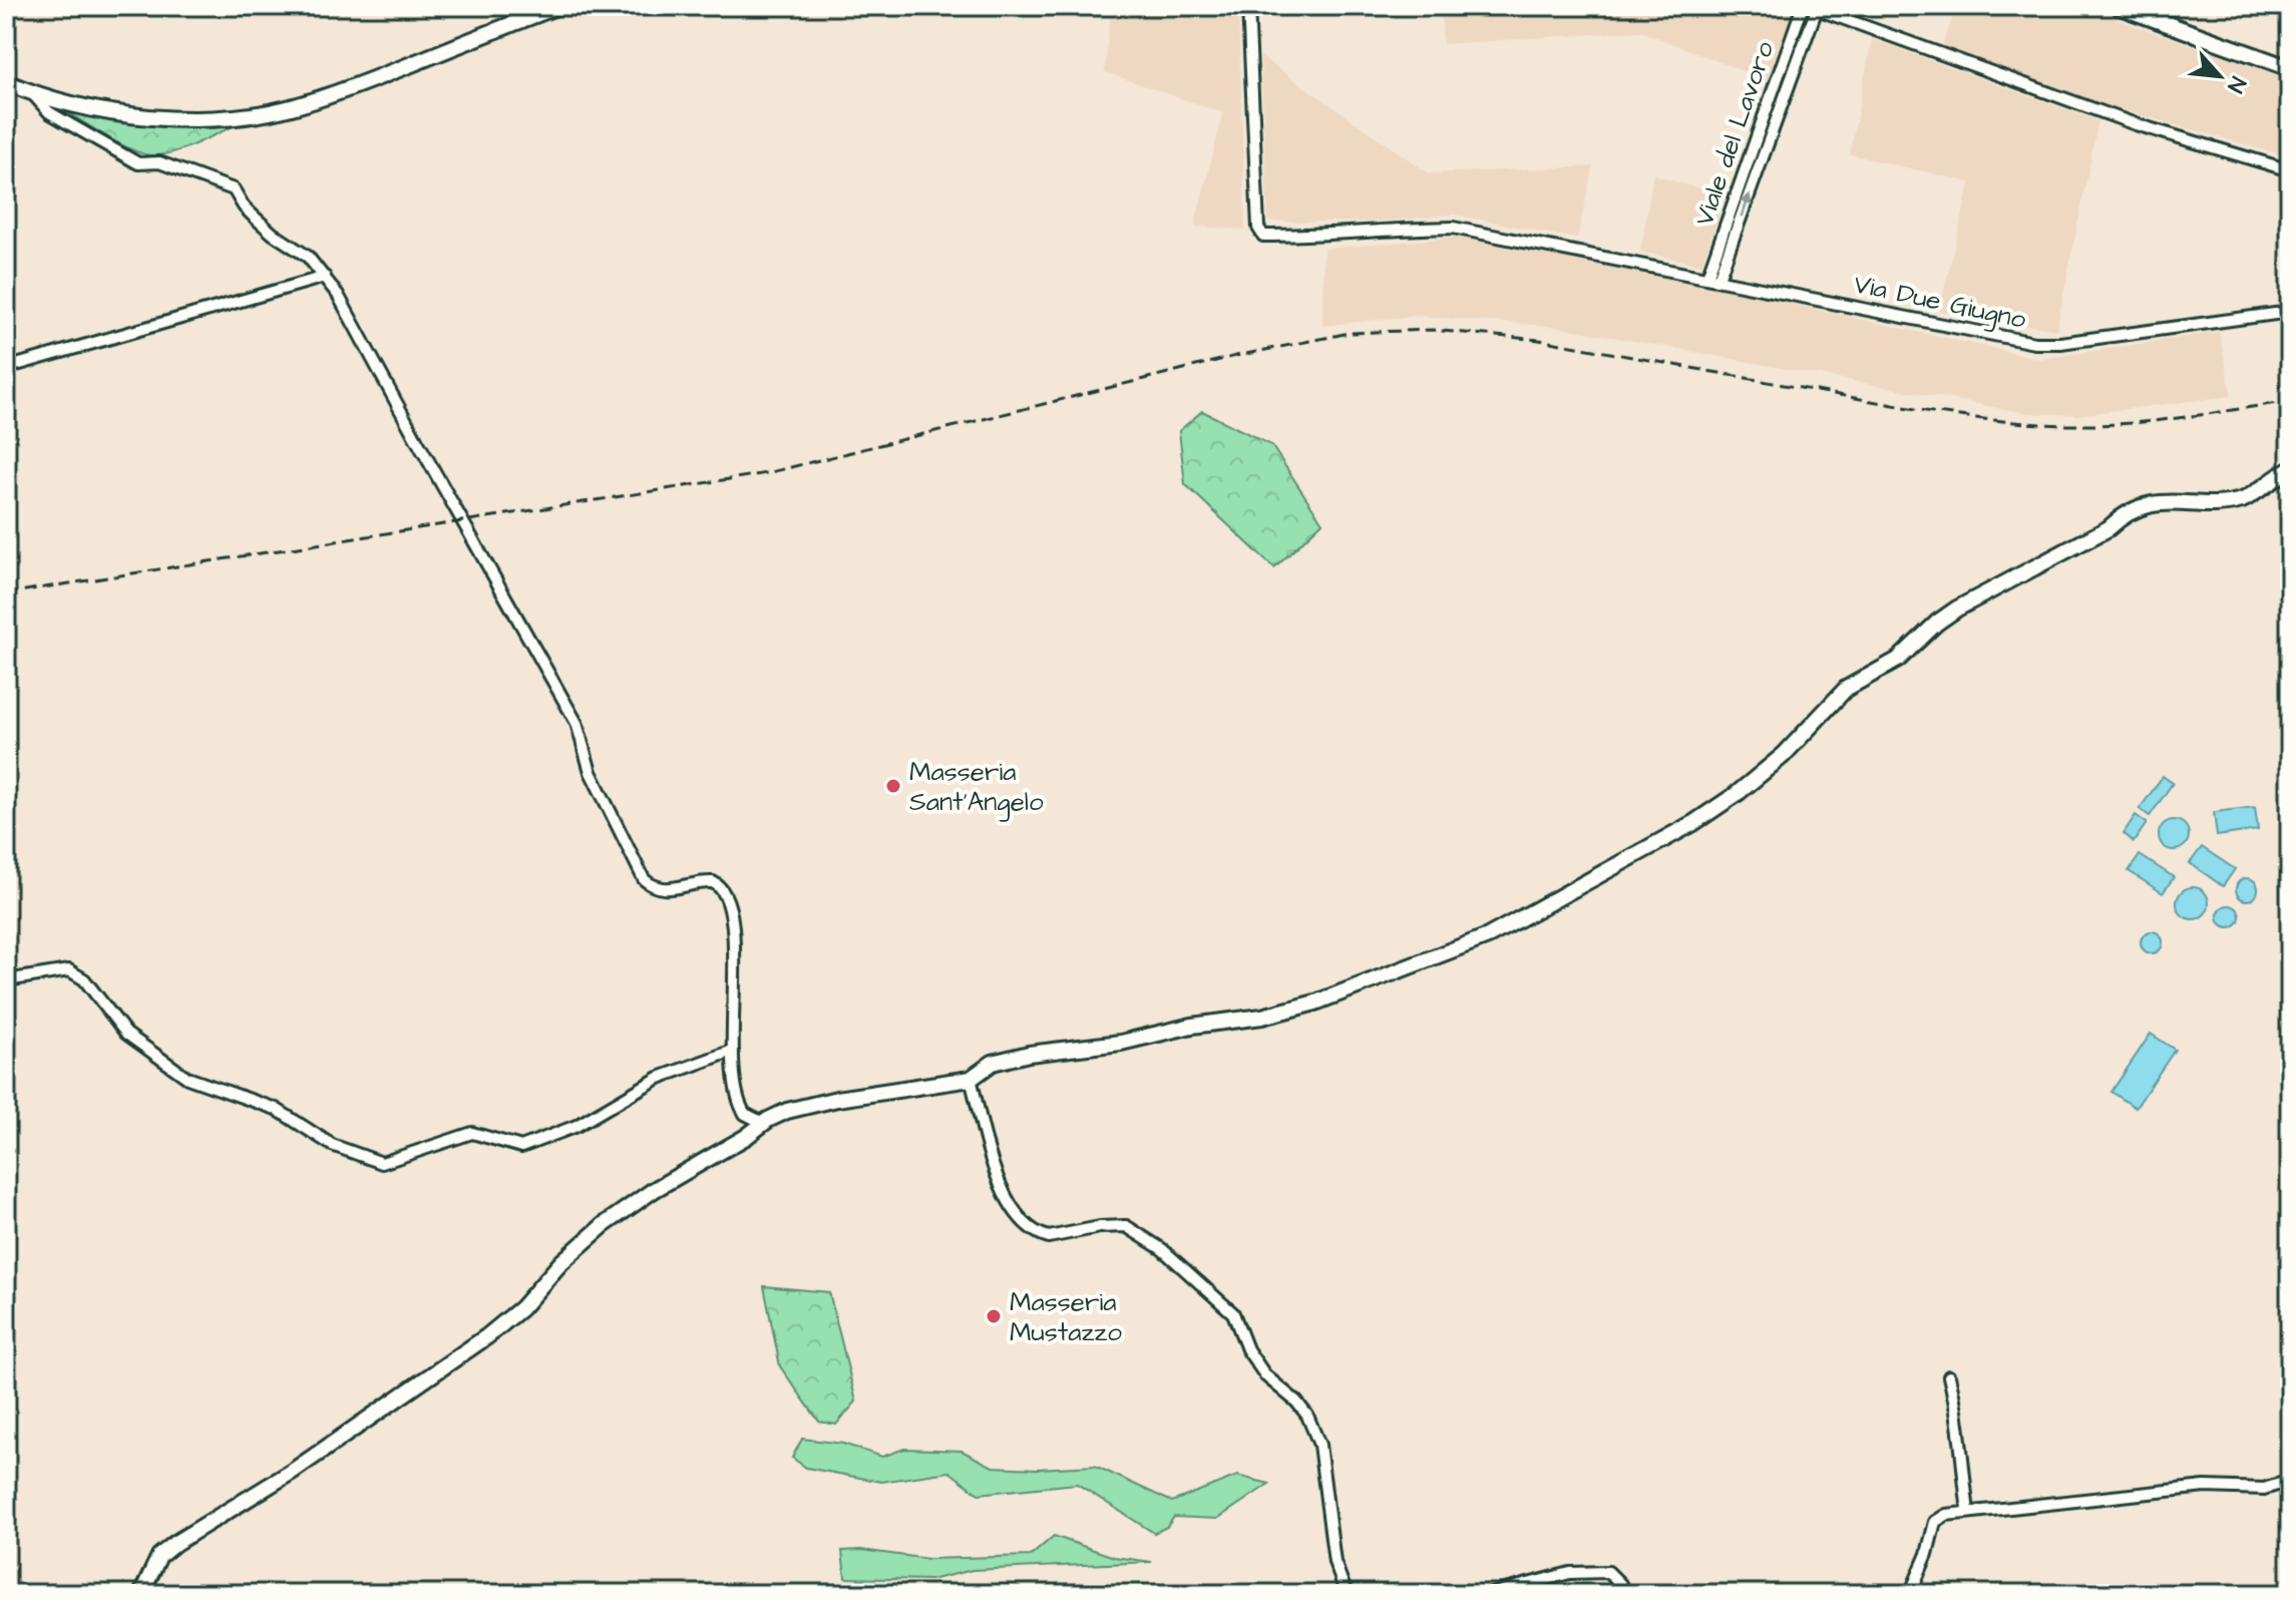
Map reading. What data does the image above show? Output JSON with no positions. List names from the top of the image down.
{
  "streets": {
    "street": ["Viale del Lavoro", "Via Due Giugno"]
  },
  "crossings": [
    ["Viale del Lavoro", "Via Due Giugno"]
  ],
  "places": ["Masseria Sant'Angelo", "Masseria Mustazzo"],
  "north": "bottom right"
}
